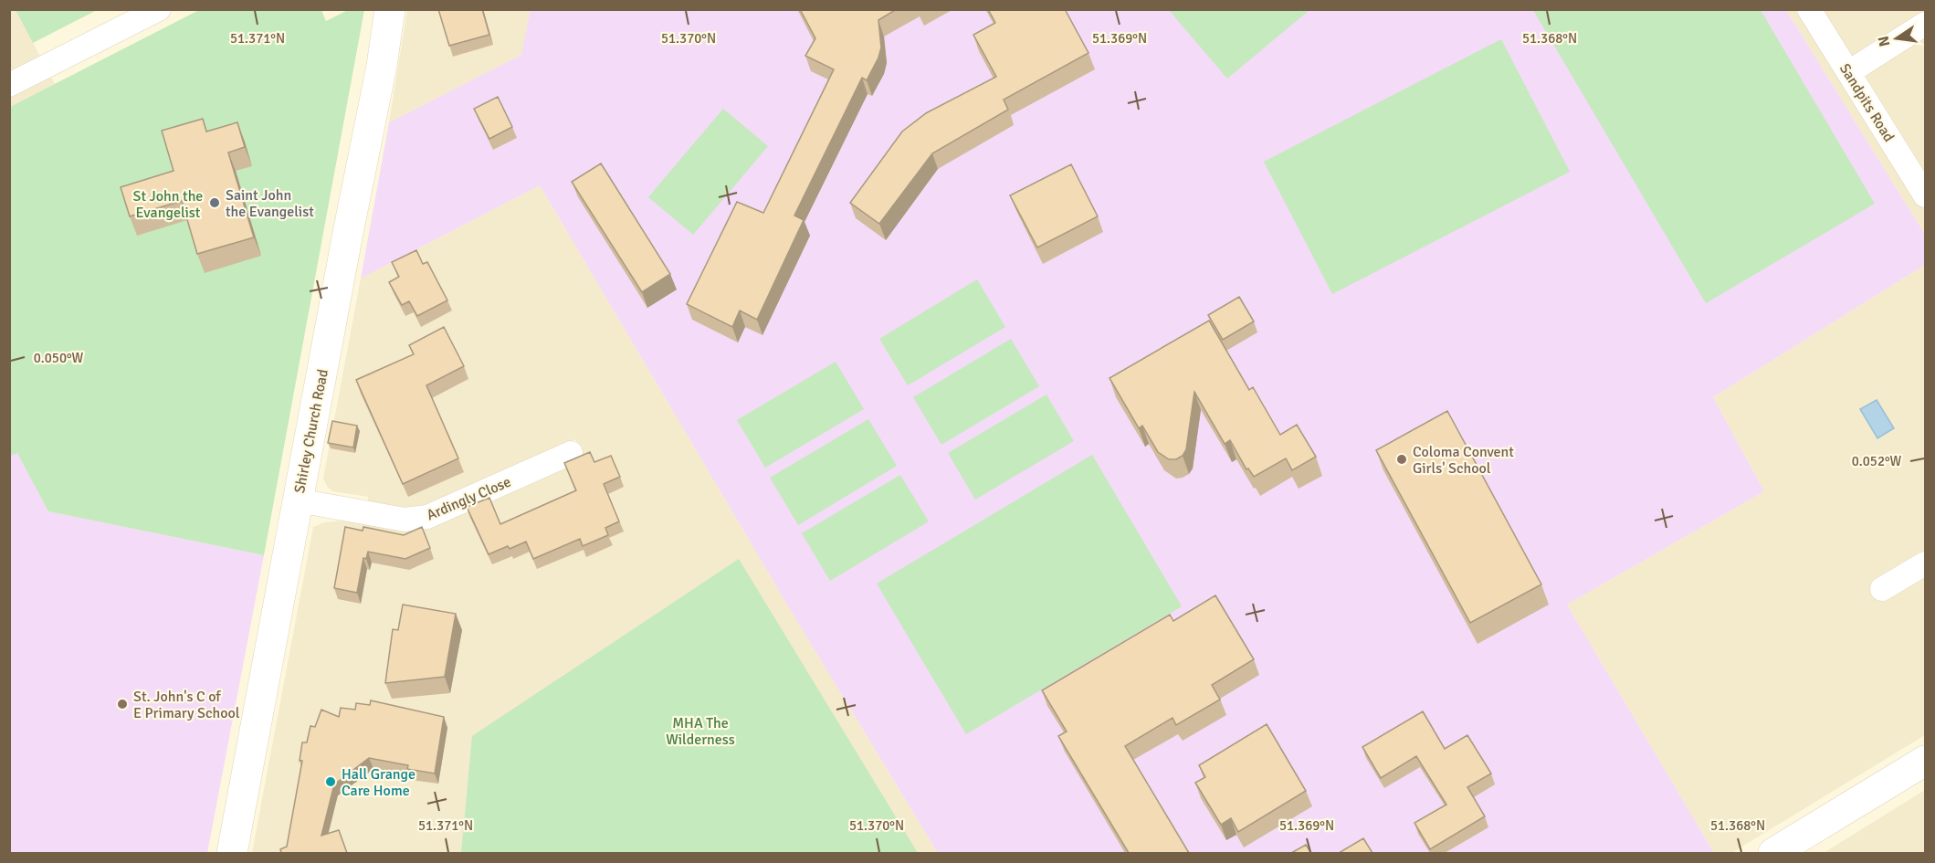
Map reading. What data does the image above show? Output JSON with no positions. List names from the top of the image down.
{
  "streets": {
    "street": ["Sandpits Road", "Shirley Church Road", "Ardingly Close"]
  },
  "crossings": [
    ["Shirley Church Road", "Ardingly Close"]
  ],
  "parks": ["St John the Evangelist", "MHA The Wilderness"],
  "places": [
    "Saint John the Evangelist",
    "Coloma Convent Girls' School",
    "St. John's C of E Primary School",
    "Hall Grange Care Home"
  ],
  "north": "left",
  "coordinates": [
    "51.371°N",
    "51.370°N",
    "51.369°N",
    "51.368°N",
    "0.050°W",
    "0.052°W"
  ]
}
